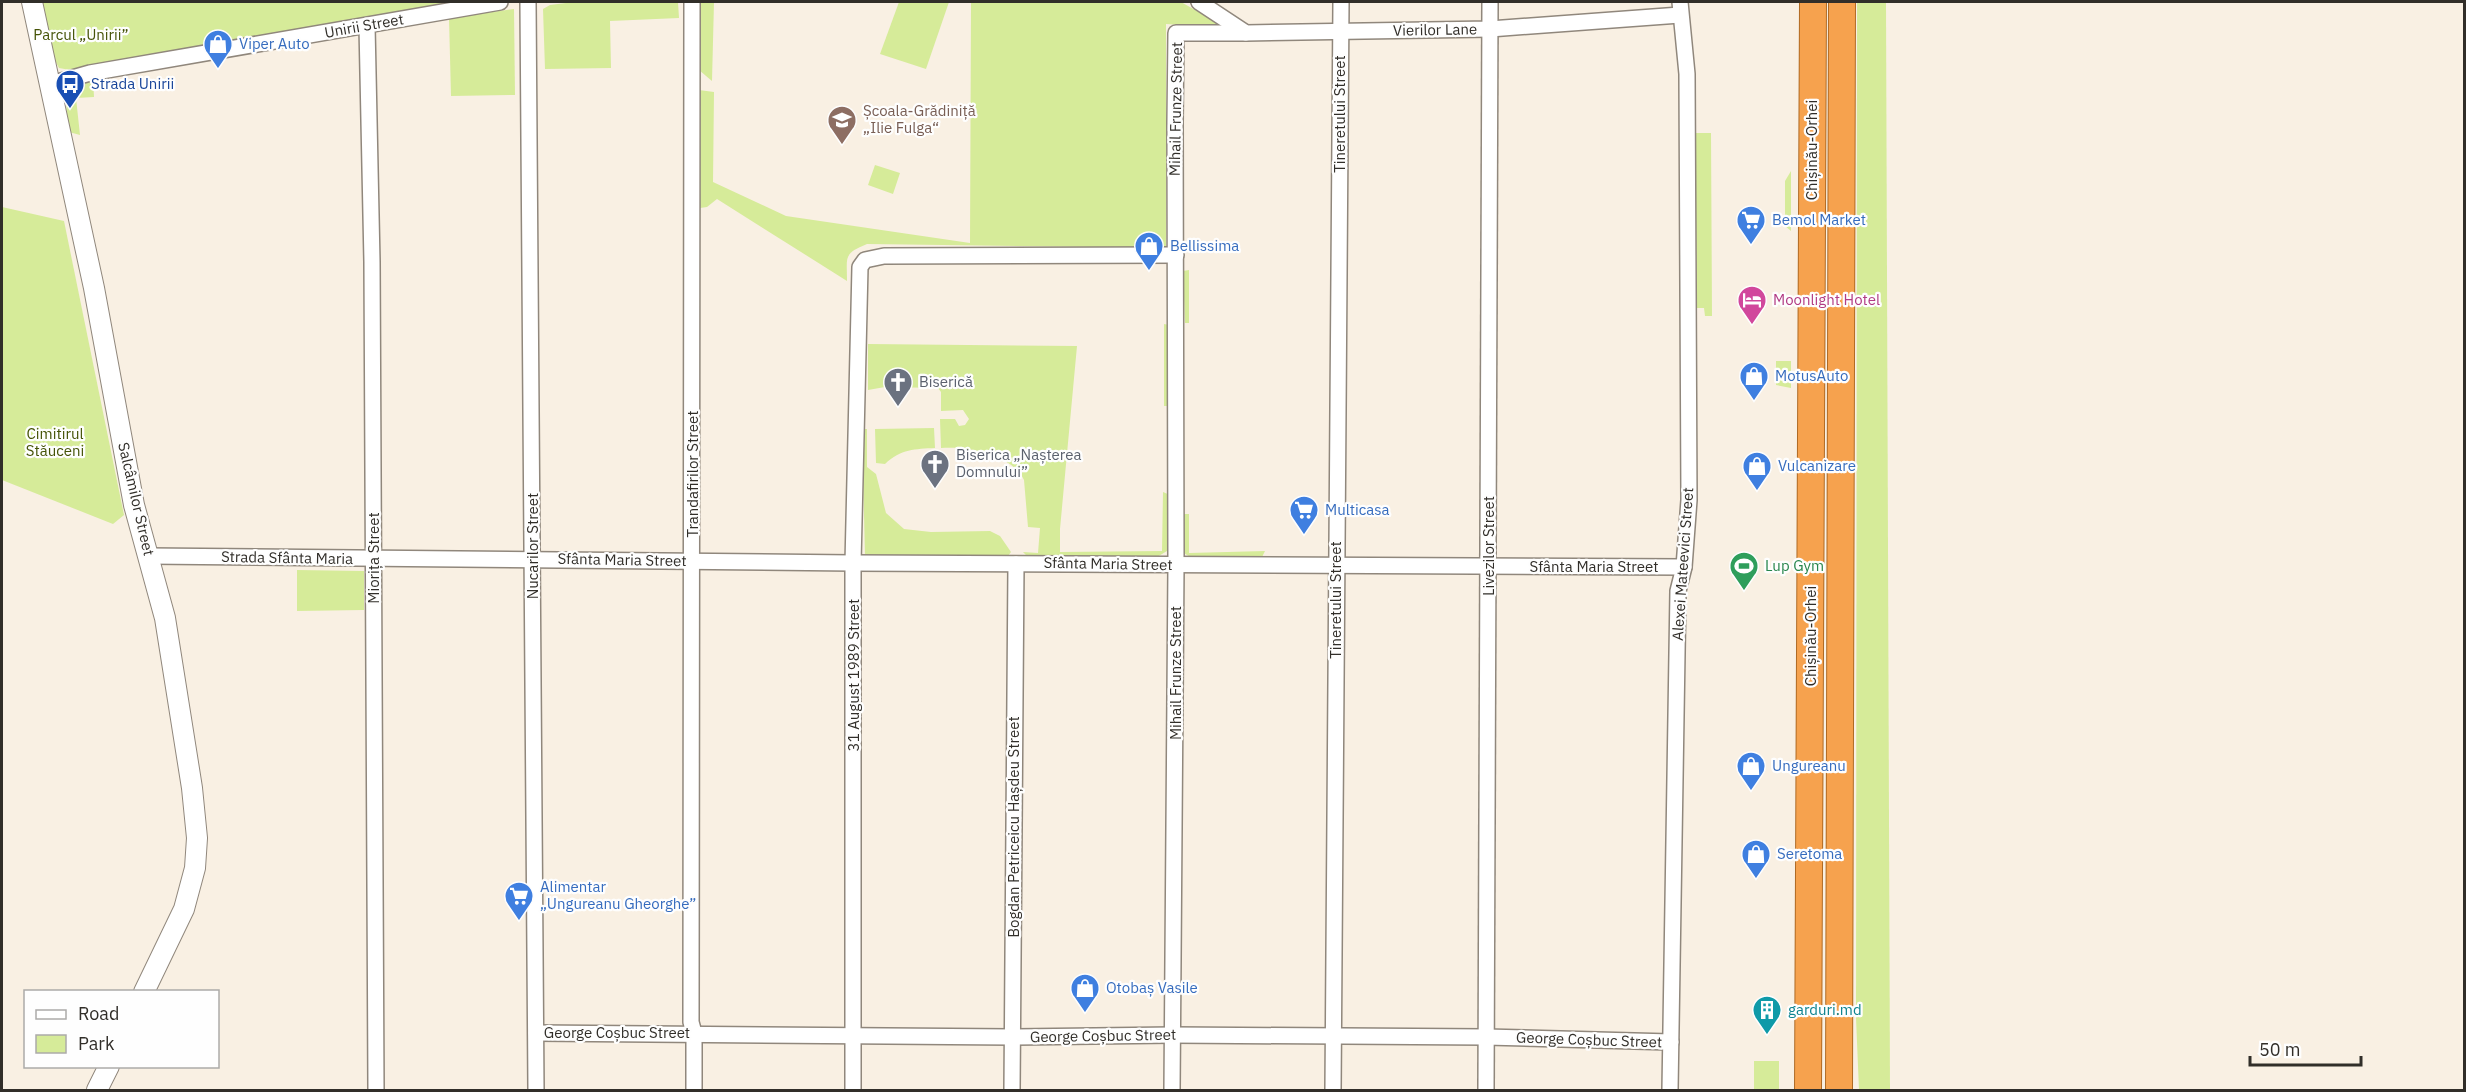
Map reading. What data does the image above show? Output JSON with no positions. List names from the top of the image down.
{
  "streets": {
    "highway": ["Chișinău-Orhei"],
    "street": [
      "Unirii Street",
      "Vierilor Lane",
      "Mihail Frunze Street",
      "Tineretului Street",
      "Trandafirilor Street",
      "Salcâmilor Street",
      "Nucarilor Street",
      "Livezilor Street",
      "Strada Sfânta Maria",
      "Miorița Street",
      "Sfânta Maria Street",
      "Alexei Mateevici Street",
      "31 August 1989 Street",
      "Bogdan Petriceicu Hașdeu Street",
      "George Coșbuc Street"
    ]
  },
  "crossings": [
    ["Unirii Street", "Salcâmilor Street"],
    ["Unirii Street", "Miorița Street"],
    ["Vierilor Lane", "Mihail Frunze Street"],
    ["Vierilor Lane", "Tineretului Street"],
    ["Vierilor Lane", "Livezilor Street"],
    ["Vierilor Lane", "Alexei Mateevici Street"],
    ["Mihail Frunze Street", "Sfânta Maria Street"],
    ["Mihail Frunze Street", "31 August 1989 Street"],
    ["Mihail Frunze Street", "George Coșbuc Street"],
    ["Tineretului Street", "Sfânta Maria Street"],
    ["Tineretului Street", "George Coșbuc Street"],
    ["Trandafirilor Street", "Sfânta Maria Street"],
    ["Trandafirilor Street", "George Coșbuc Street"],
    ["Salcâmilor Street", "Strada Sfânta Maria"],
    ["Nucarilor Street", "Strada Sfânta Maria"],
    ["Nucarilor Street", "Sfânta Maria Street"],
    ["Nucarilor Street", "George Coșbuc Street"],
    ["Livezilor Street", "Sfânta Maria Street"],
    ["Livezilor Street", "George Coșbuc Street"],
    ["Strada Sfânta Maria", "Miorița Street"],
    ["Strada Sfânta Maria", "Sfânta Maria Street"],
    ["Sfânta Maria Street", "Alexei Mateevici Street"],
    ["Sfânta Maria Street", "31 August 1989 Street"],
    ["Sfânta Maria Street", "Bogdan Petriceicu Hașdeu Street"],
    ["Alexei Mateevici Street", "George Coșbuc Street"],
    ["31 August 1989 Street", "George Coșbuc Street"],
    ["Bogdan Petriceicu Hașdeu Street", "George Coșbuc Street"]
  ],
  "parks": ["Parcul „Unirii”", "Cimitirul Stăuceni"],
  "places": {
    "shop": [
      "Viper Auto",
      "Bellissima",
      "MotusAuto",
      "Vulcanizare",
      "Ungureanu",
      "Seretoma",
      "Otobaș Vasile"
    ],
    "bus stop": ["Strada Unirii"],
    "school or university": ["Școala-Grădiniță „Ilie Fulga“"],
    "supermarket": ["Bemol Market", "Multicasa", "Alimentar „Ungureanu Gheorghe”"],
    "hotel": ["Moonlight Hotel"],
    "church": ["Biserică", "Biserica „Nașterea Domnului”"],
    "sports": ["Lup Gym"],
    "building": ["garduri.md"]
  },
  "legend": ["Road", "Park"],
  "scale_bar": "50 m"
}
